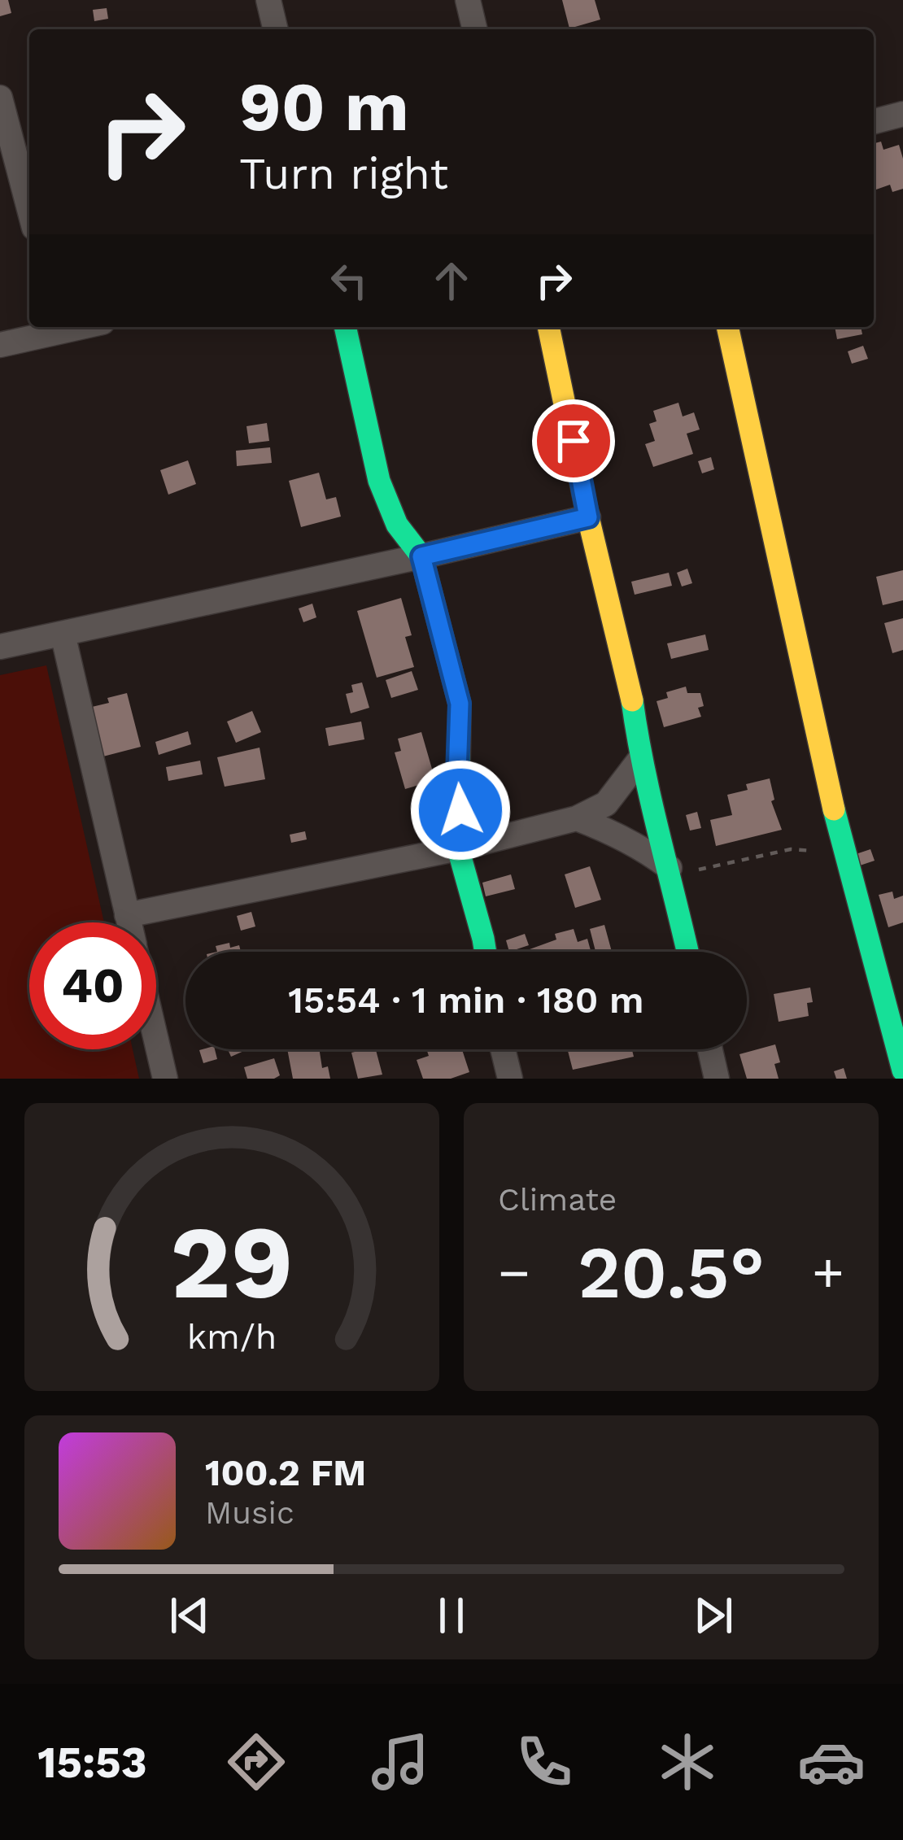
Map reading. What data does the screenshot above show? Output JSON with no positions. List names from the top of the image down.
{
  "page": {
    "turn": ["90 m", "Turn right"],
    "limit": "40",
    "trip": "15:54 · 1 min · 180 m",
    "tile": "Climate",
    "heat": ["−", "20.5°", "+"],
    "song": ["100.2 FM", "Music"],
    "tabs": "15:53",
    "gauge": ["29", "km/h"]
  }
}
